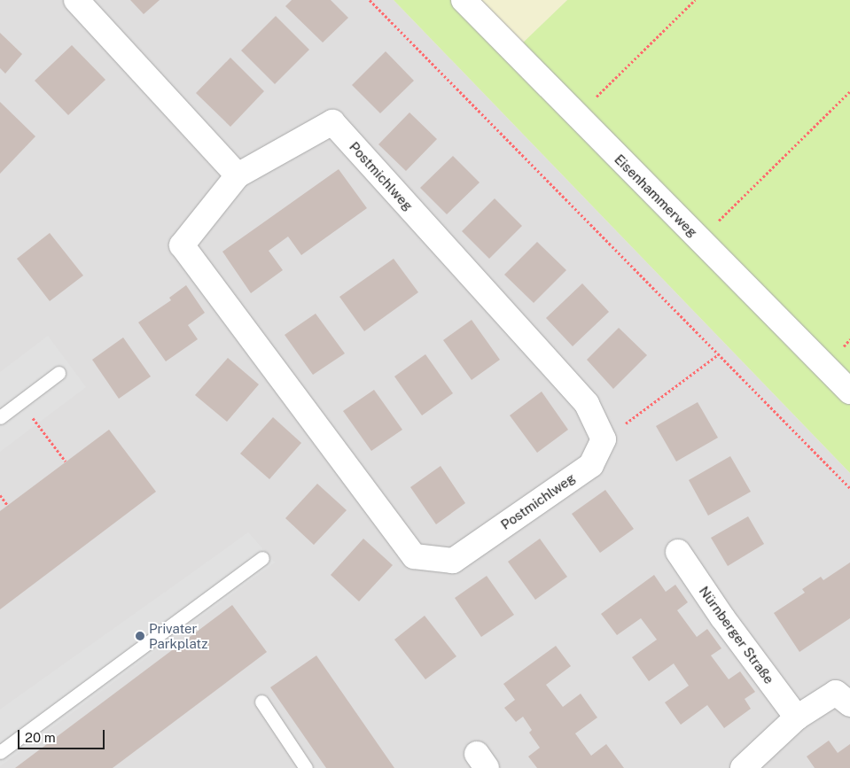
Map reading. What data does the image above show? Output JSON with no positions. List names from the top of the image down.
{
  "streets": {
    "street": ["Postmichlweg", "Eisenhammerweg", "Nürnberger Straße"]
  },
  "places": ["Privater Parkplatz"],
  "scale_bar": "20 m"
}
